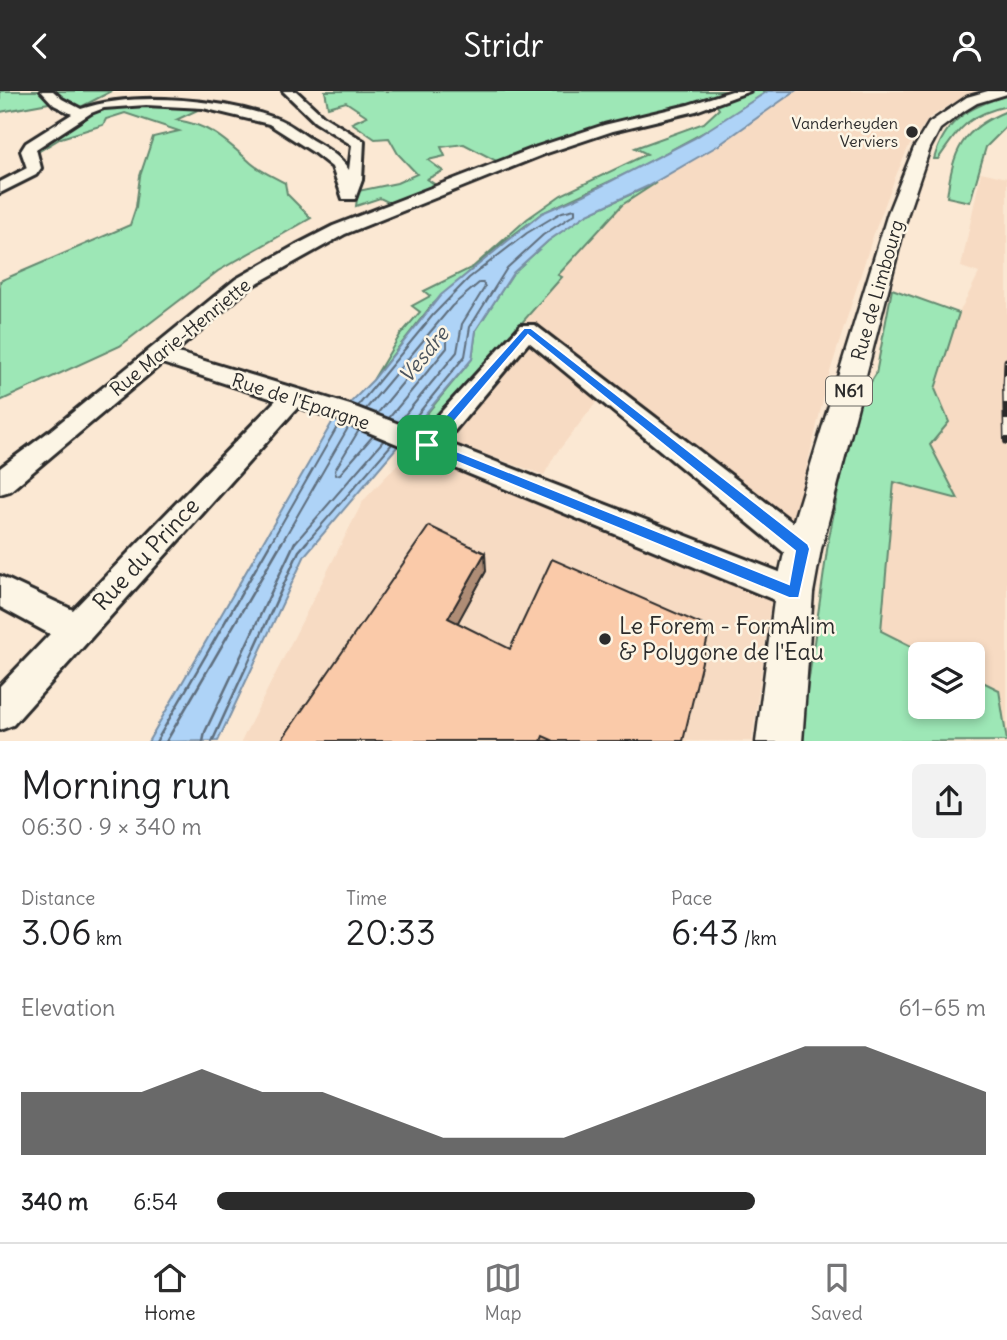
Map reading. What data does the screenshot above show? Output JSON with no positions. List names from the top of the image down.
{
  "streets": {
    "main road": ["Rue de Limbourg", "N61"],
    "street": ["Rue Marie-Henriette", "Rue de l'Epargne", "Rue du Prince"]
  },
  "crossings": [
    ["Rue de Limbourg", "Rue de l'Epargne"],
    ["Rue Marie-Henriette", "Rue de l'Epargne"],
    ["Rue de l'Epargne", "Rue du Prince"]
  ],
  "water": ["Vesdre"],
  "places": ["Vanderheyden Verviers", "Le Forem - FormAlim & Polygone de l'Eau"],
  "page": {
    "header": "Stridr",
    "heading": ["Morning run", "06:30 · 9 × 340 m"],
    "stats": [
      ["Distance", "3.06 km"],
      ["Time", "20:33"],
      ["Pace", "6:43 /km"]
    ],
    "chart": ["Elevation", "61–65 m"],
    "list": [
      {
        "name": "340 m",
        "note": "6:54"
      }
    ],
    "tabs": ["Home", "Map", "Saved"]
  }
}
